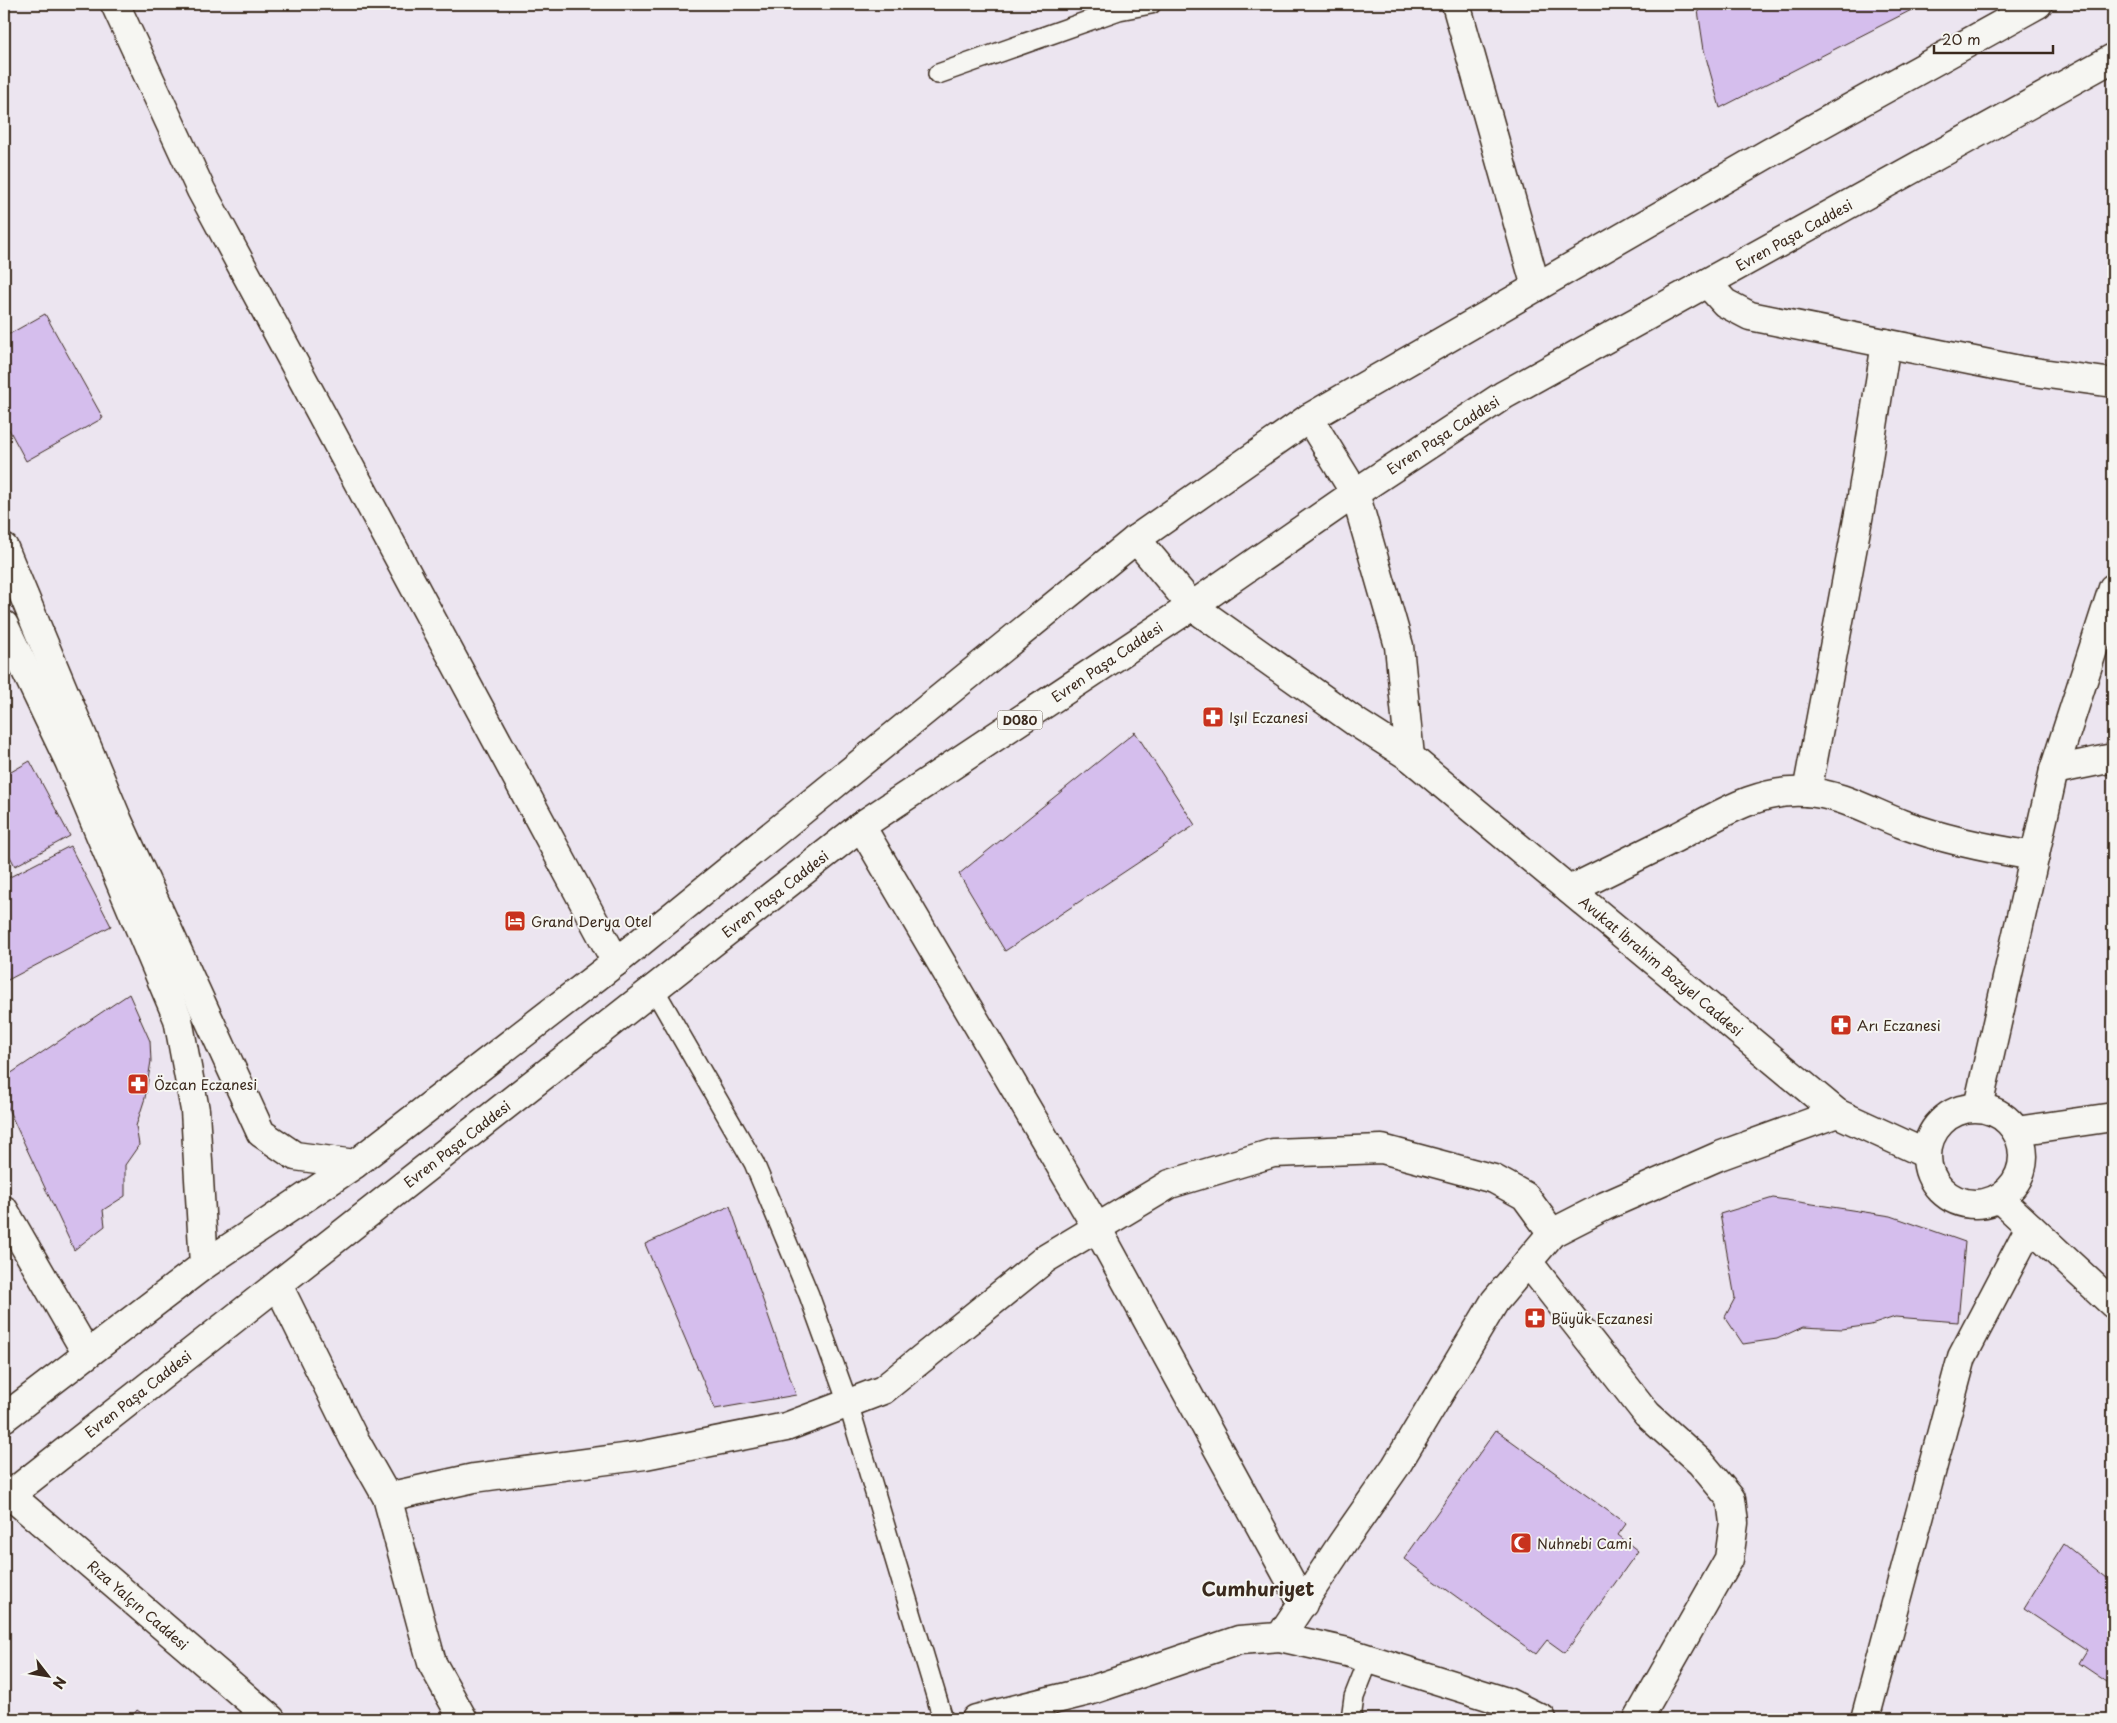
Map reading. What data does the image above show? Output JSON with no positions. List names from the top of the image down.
{
  "streets": {
    "main road": [
      "Evren Paşa Caddesi",
      "D080",
      "Avukat İbrahim Bozyel Caddesi",
      "Rıza Yalçın Caddesi"
    ]
  },
  "crossings": [
    ["Evren Paşa Caddesi", "Avukat İbrahim Bozyel Caddesi"],
    ["Evren Paşa Caddesi", "Rıza Yalçın Caddesi"]
  ],
  "districts": ["Cumhuriyet"],
  "places": {
    "pharmacy": [
      "Işıl Eczanesi",
      "Arı Eczanesi",
      "Özcan Eczanesi",
      "Büyük Eczanesi"
    ],
    "hotel": ["Grand Derya Otel"],
    "mosque": ["Nuhnebi Cami"]
  },
  "scale_bar": "20 m",
  "north": "bottom right"
}
